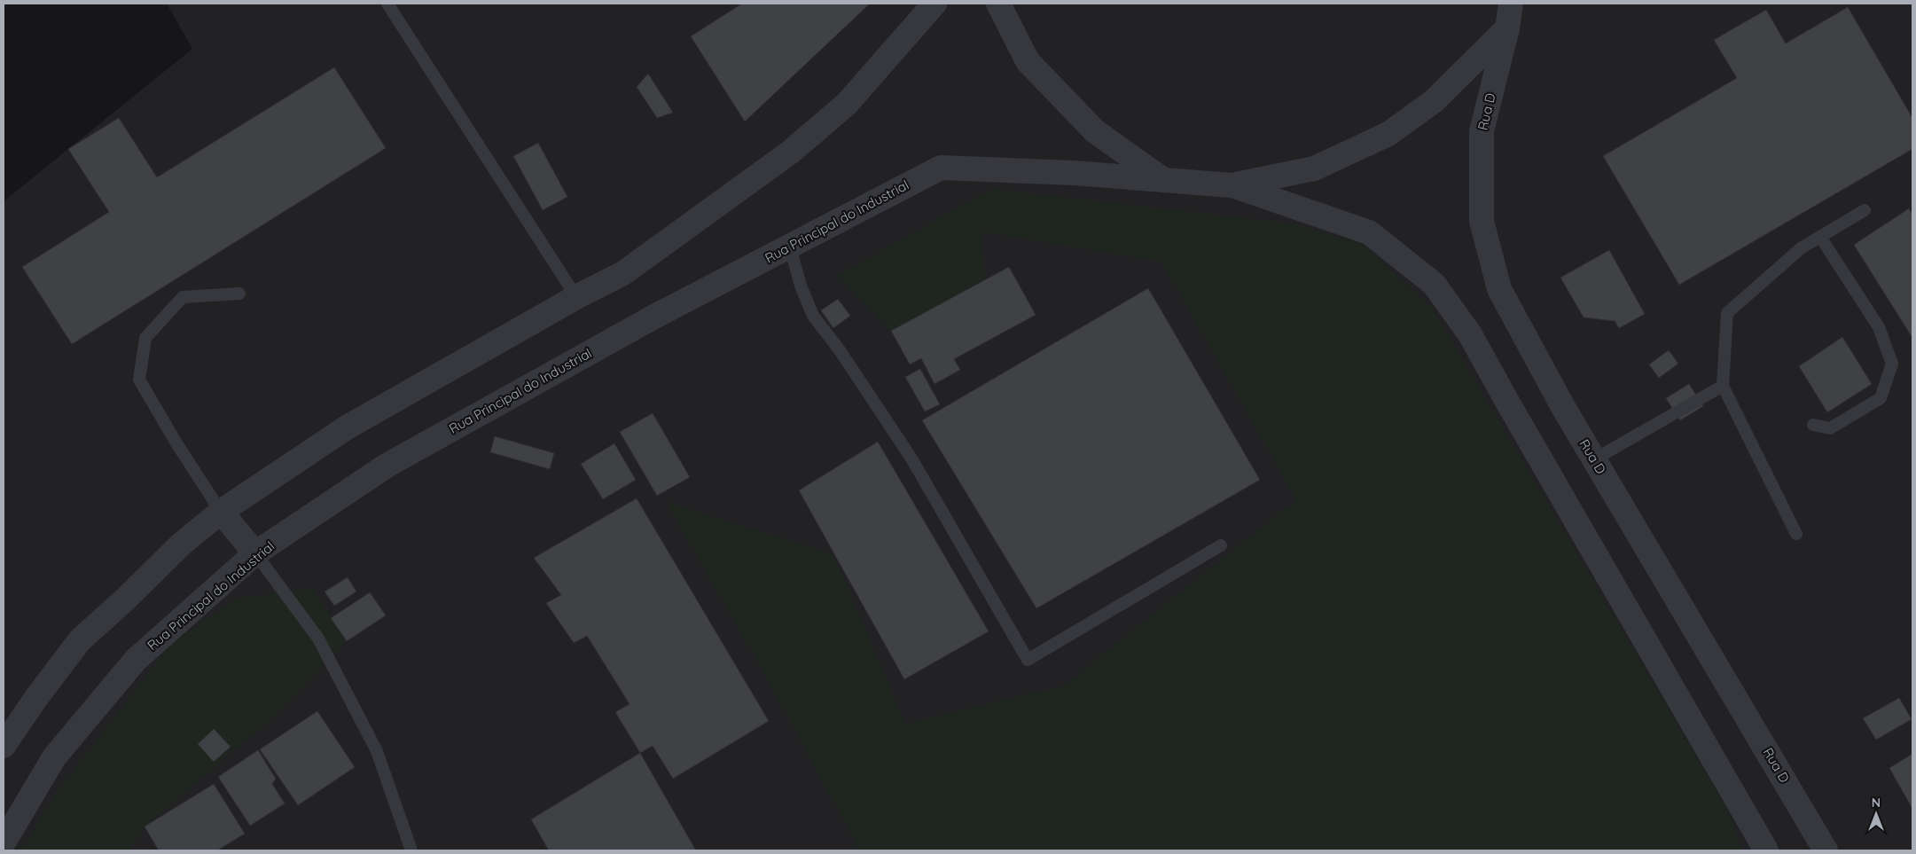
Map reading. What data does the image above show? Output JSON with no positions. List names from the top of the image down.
{
  "streets": {
    "street": ["Rua D", "Rua Principal do Industrial"]
  },
  "north": "top"
}
